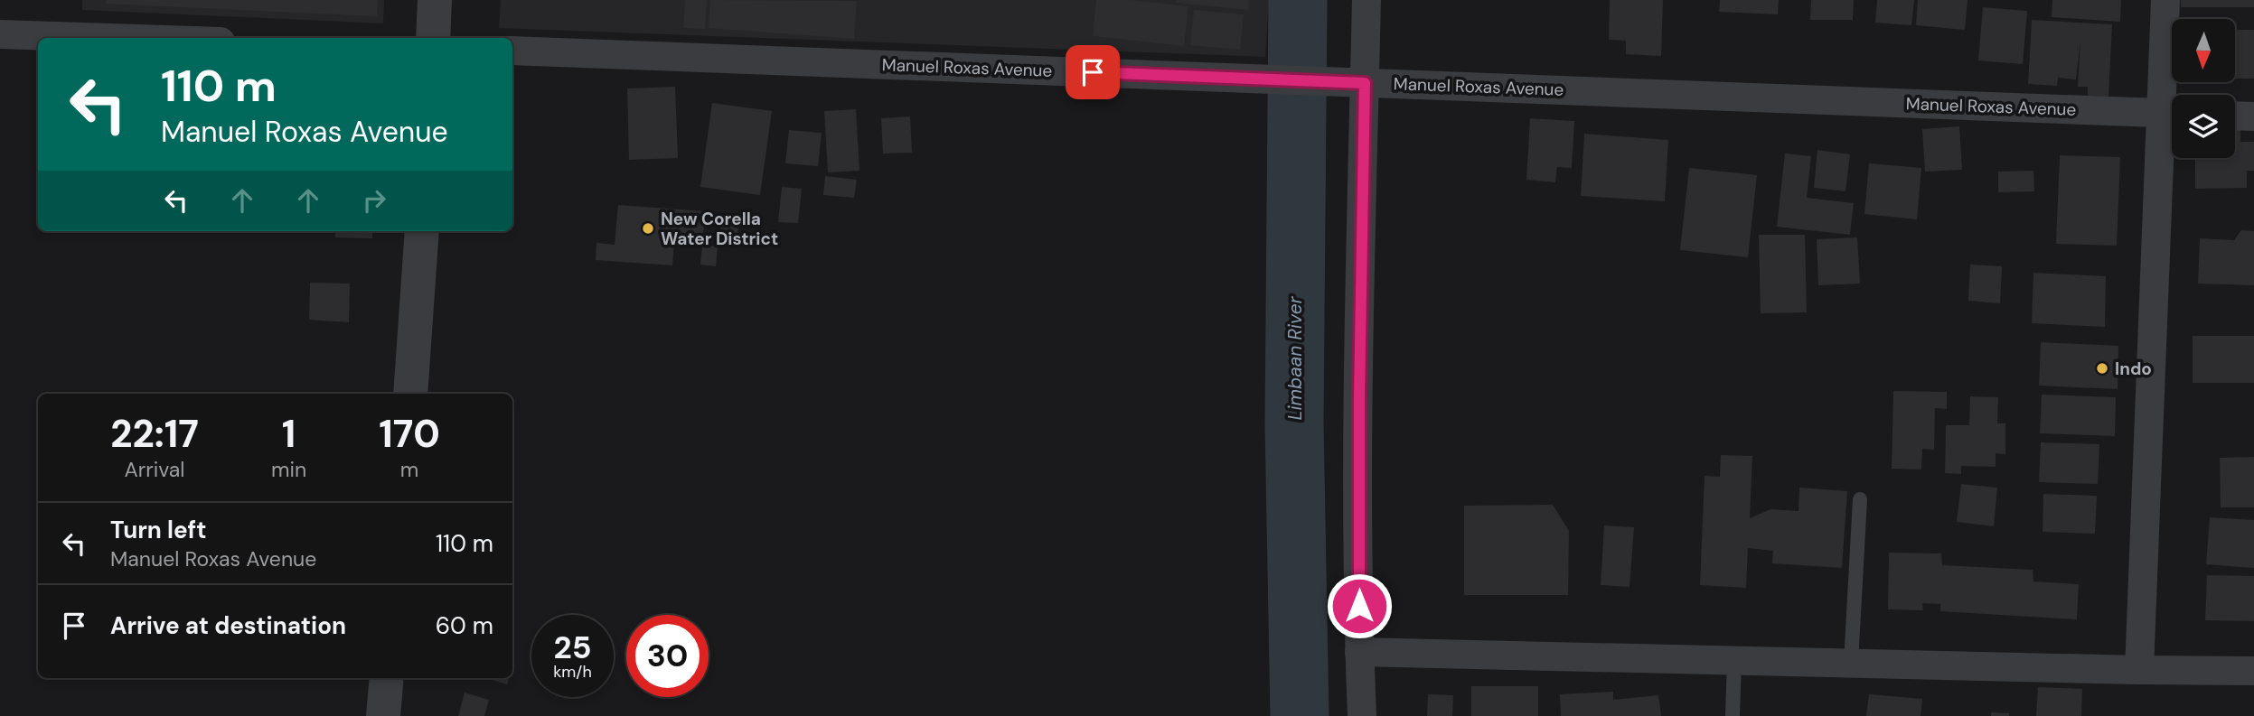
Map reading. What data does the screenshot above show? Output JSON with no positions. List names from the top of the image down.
{
  "streets": {
    "street": ["Manuel Roxas Avenue"]
  },
  "water": ["Limbaan River"],
  "places": ["New Corella Water District", "Indo"],
  "north": "bottom",
  "page": {
    "turn": ["110 m", "Manuel Roxas Avenue"],
    "eta": [
      "22:17",
      "Arrival",
      "1",
      "min",
      "170",
      "m"
    ],
    "list": [
      {
        "name": "Turn left",
        "note": "Manuel Roxas Avenue",
        "value": "110 m"
      },
      {
        "name": "Arrive at destination",
        "value": "60 m"
      }
    ],
    "speed": "25 km/h",
    "limit": "30"
  }
}
